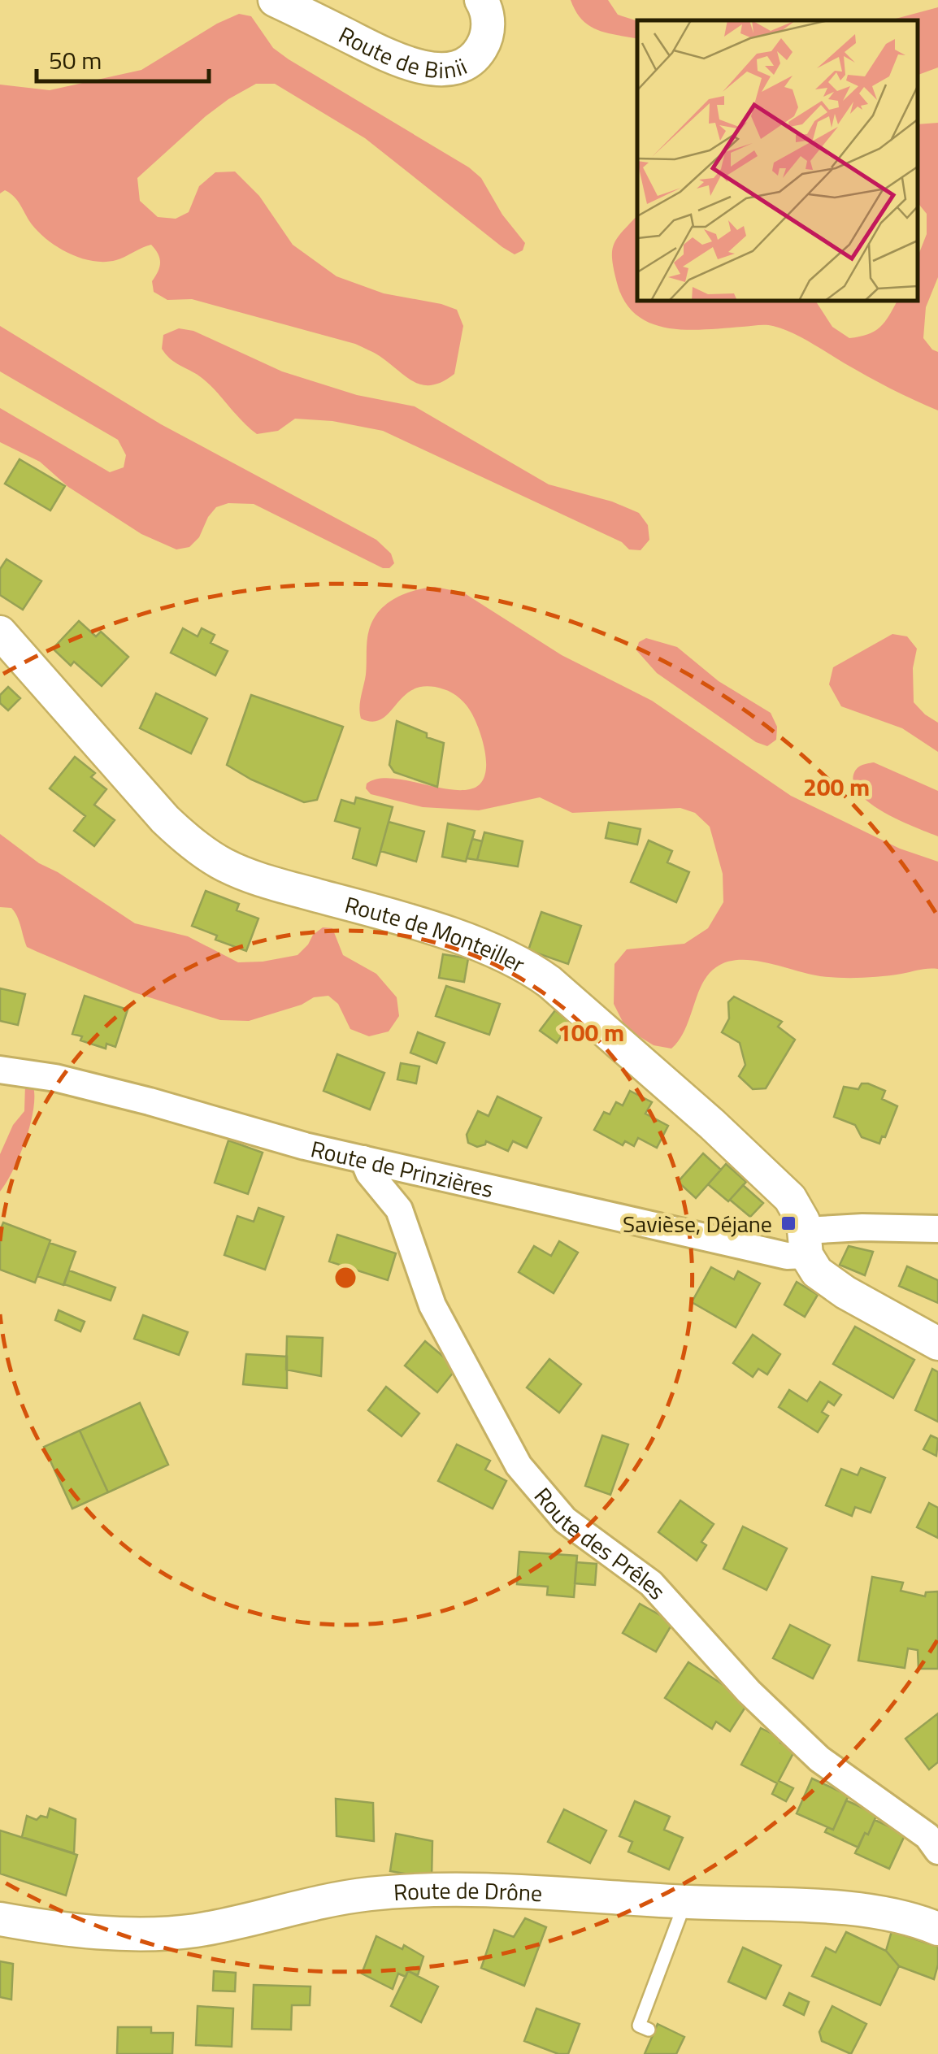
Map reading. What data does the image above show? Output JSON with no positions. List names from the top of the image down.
{
  "streets": {
    "street": [
      "Route de Binii",
      "Route de Monteiller",
      "Route de Prinzières",
      "Route des Prêles",
      "Route de Drône"
    ]
  },
  "crossings": [
    ["Route de Monteiller", "Route de Prinzières"],
    ["Route de Prinzières", "Route des Prêles"]
  ],
  "places": {
    "transit": ["Savièse, Déjane"]
  },
  "scale_bar": "50 m",
  "rings": ["200 m", "100 m"]
}
